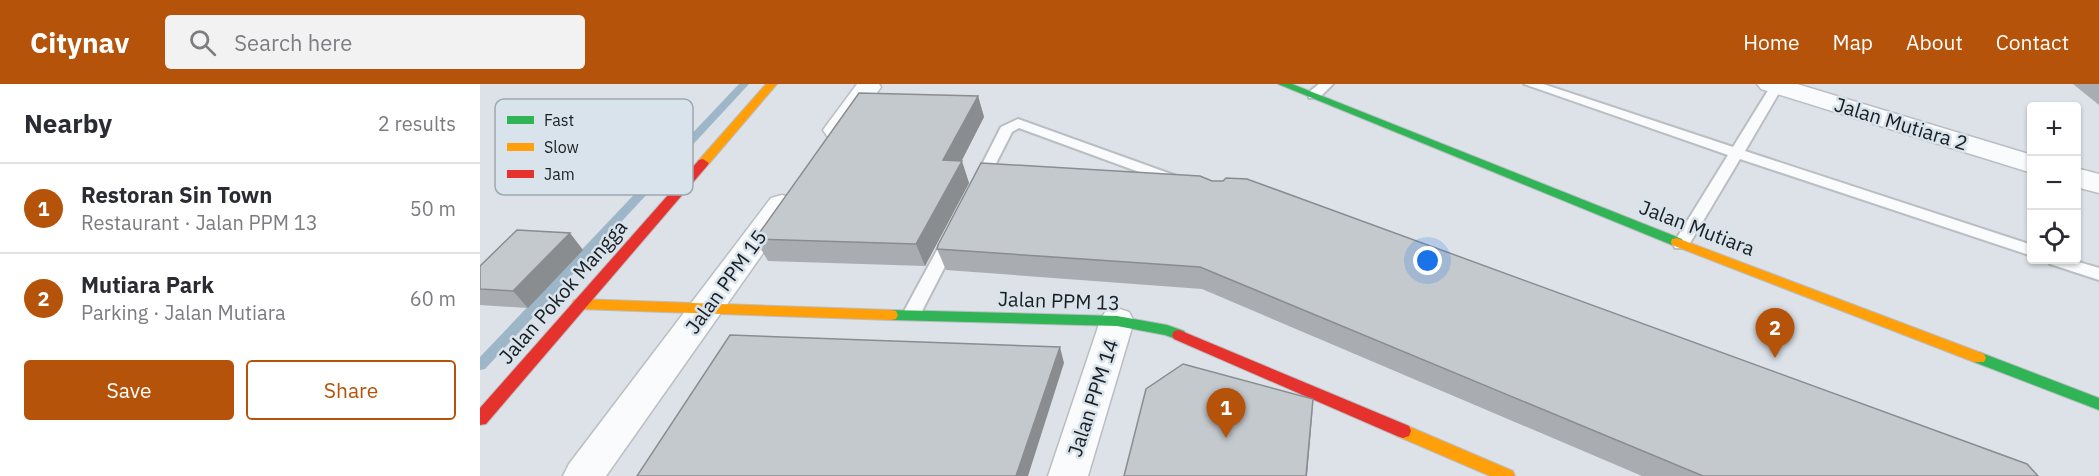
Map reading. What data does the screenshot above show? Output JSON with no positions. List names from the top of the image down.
{
  "streets": {
    "street": [
      "Jalan Mutiara 2",
      "Jalan Mutiara",
      "Jalan PPM 15",
      "Jalan Pokok Mangga",
      "Jalan PPM 13",
      "Jalan PPM 14"
    ]
  },
  "crossings": [
    ["Jalan PPM 15", "Jalan PPM 13"],
    ["Jalan Pokok Mangga", "Jalan PPM 13"],
    ["Jalan PPM 13", "Jalan PPM 14"]
  ],
  "legend": ["Fast", "Slow", "Jam"],
  "page": {
    "header": "Citynav",
    "search": "Search here",
    "nav": [
      "Home",
      "Map",
      "About",
      "Contact"
    ],
    "heading": ["Nearby", "2 results"],
    "map_buttons": ["+", "−"],
    "list": [
      {
        "mark": "1",
        "name": "Restoran Sin Town",
        "note": "Restaurant · Jalan PPM 13",
        "value": "50 m"
      },
      {
        "mark": "2",
        "name": "Mutiara Park",
        "note": "Parking · Jalan Mutiara",
        "value": "60 m"
      }
    ],
    "pins": ["2", "1"],
    "buttons": ["Save", "Share"]
  }
}
